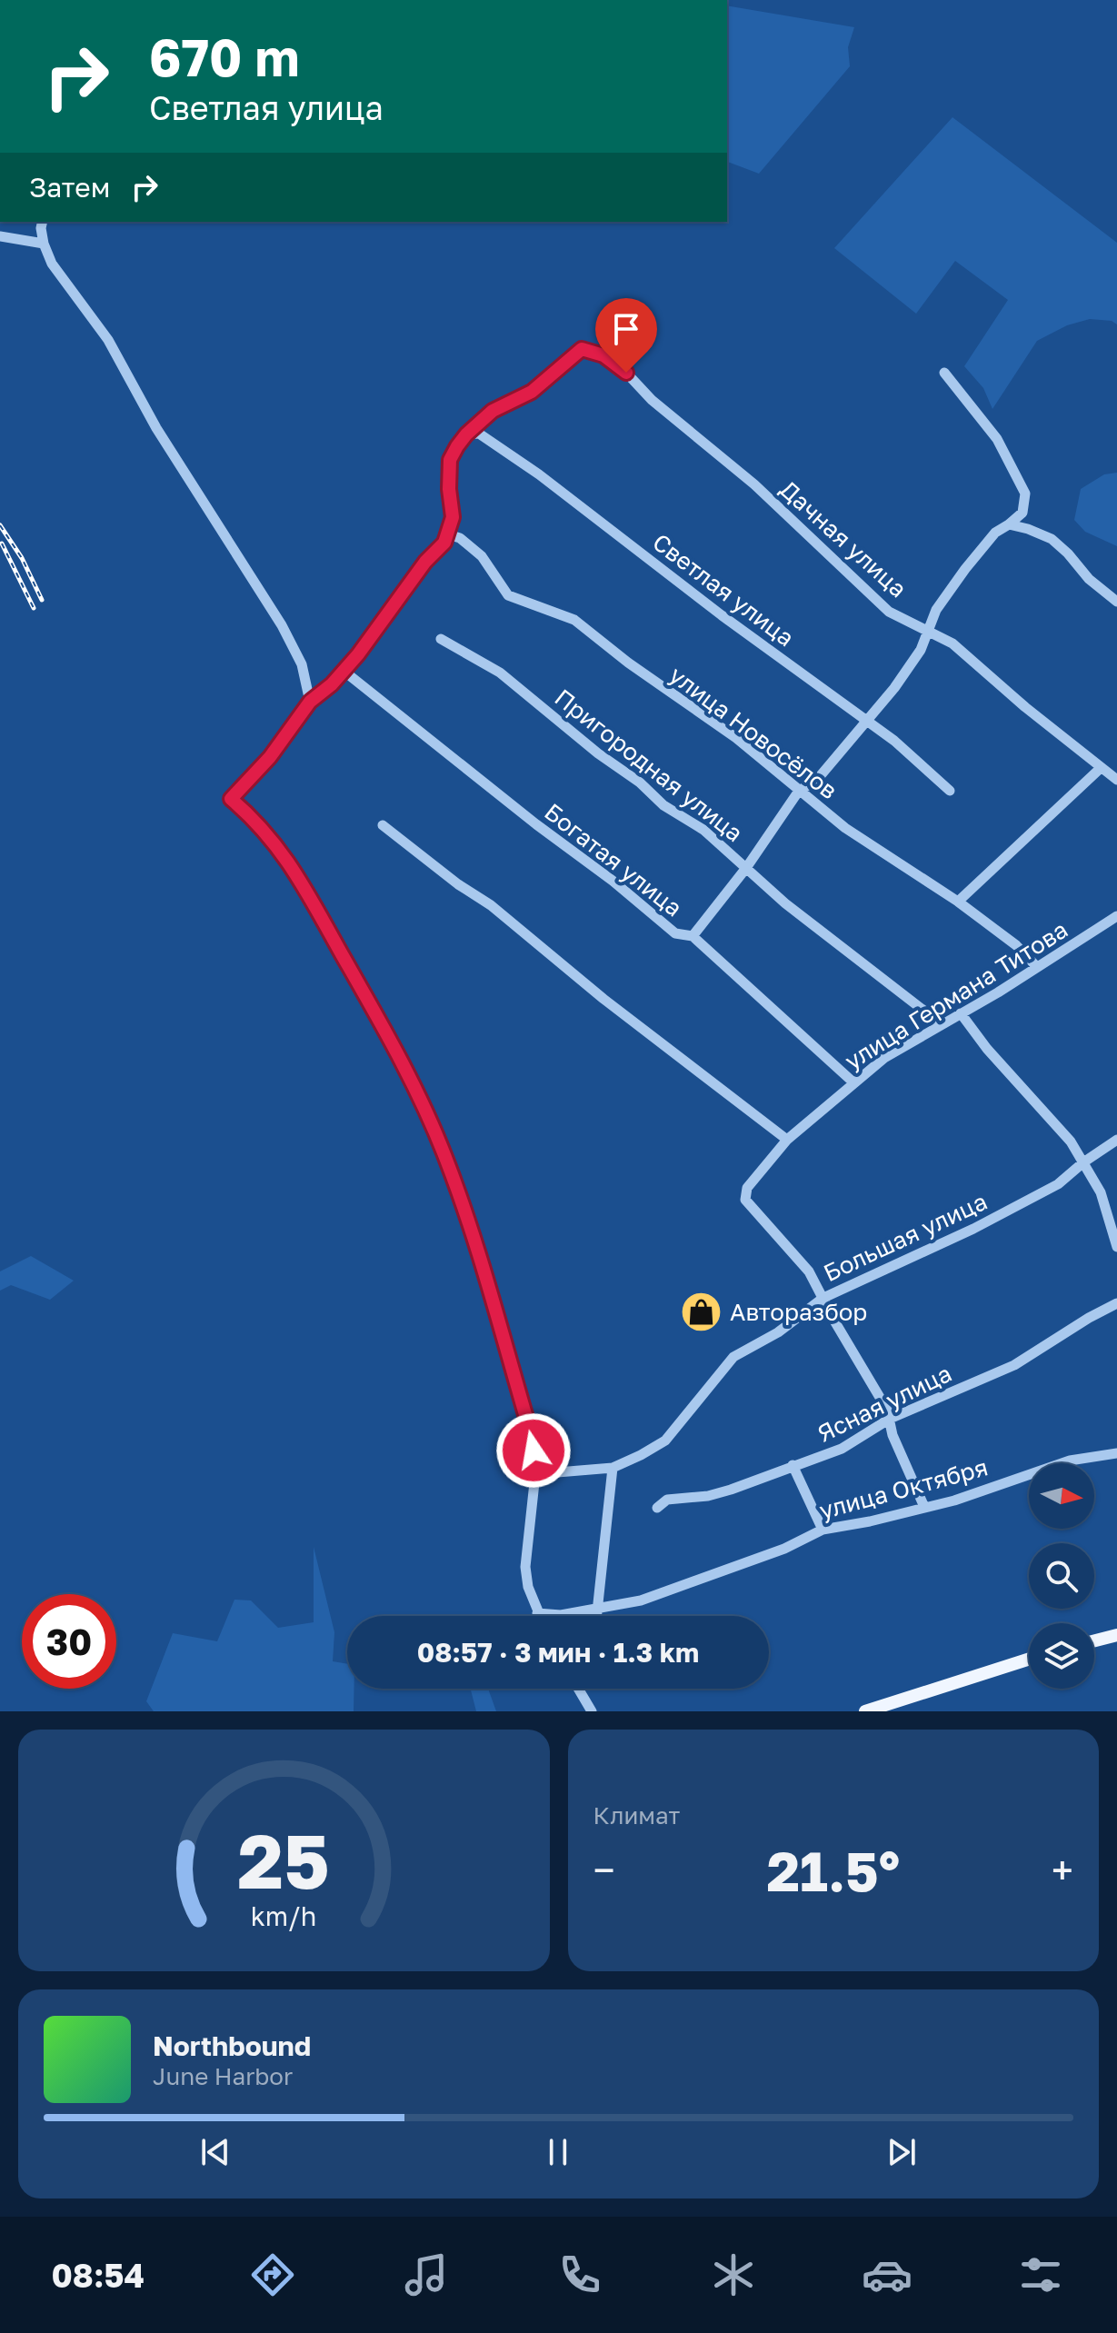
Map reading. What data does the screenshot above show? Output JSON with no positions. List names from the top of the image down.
{
  "streets": {
    "street": [
      "Дачная улица",
      "Светлая улица",
      "улица Новосёлов",
      "Пригородная улица",
      "Богатая улица",
      "улица Германа Титова",
      "Большая улица",
      "Ясная улица",
      "улица Октября"
    ]
  },
  "crossings": [
    ["Дачная улица", "Светлая улица"],
    ["улица Новосёлов", "улица Германа Титова"],
    ["Пригородная улица", "улица Германа Титова"],
    ["Богатая улица", "улица Германа Титова"],
    ["улица Германа Титова", "Большая улица"]
  ],
  "places": {
    "shop": ["Авторазбор"]
  },
  "north": "right",
  "page": {
    "turn": ["670 m", "Светлая улица"],
    "then": "Затем",
    "limit": "30",
    "trip": "08:57 · 3 мин · 1.3 km",
    "tile": "Климат",
    "heat": ["−", "21.5°", "+"],
    "song": ["Northbound", "June Harbor"],
    "tabs": "08:54",
    "gauge": ["25", "km/h"]
  }
}
